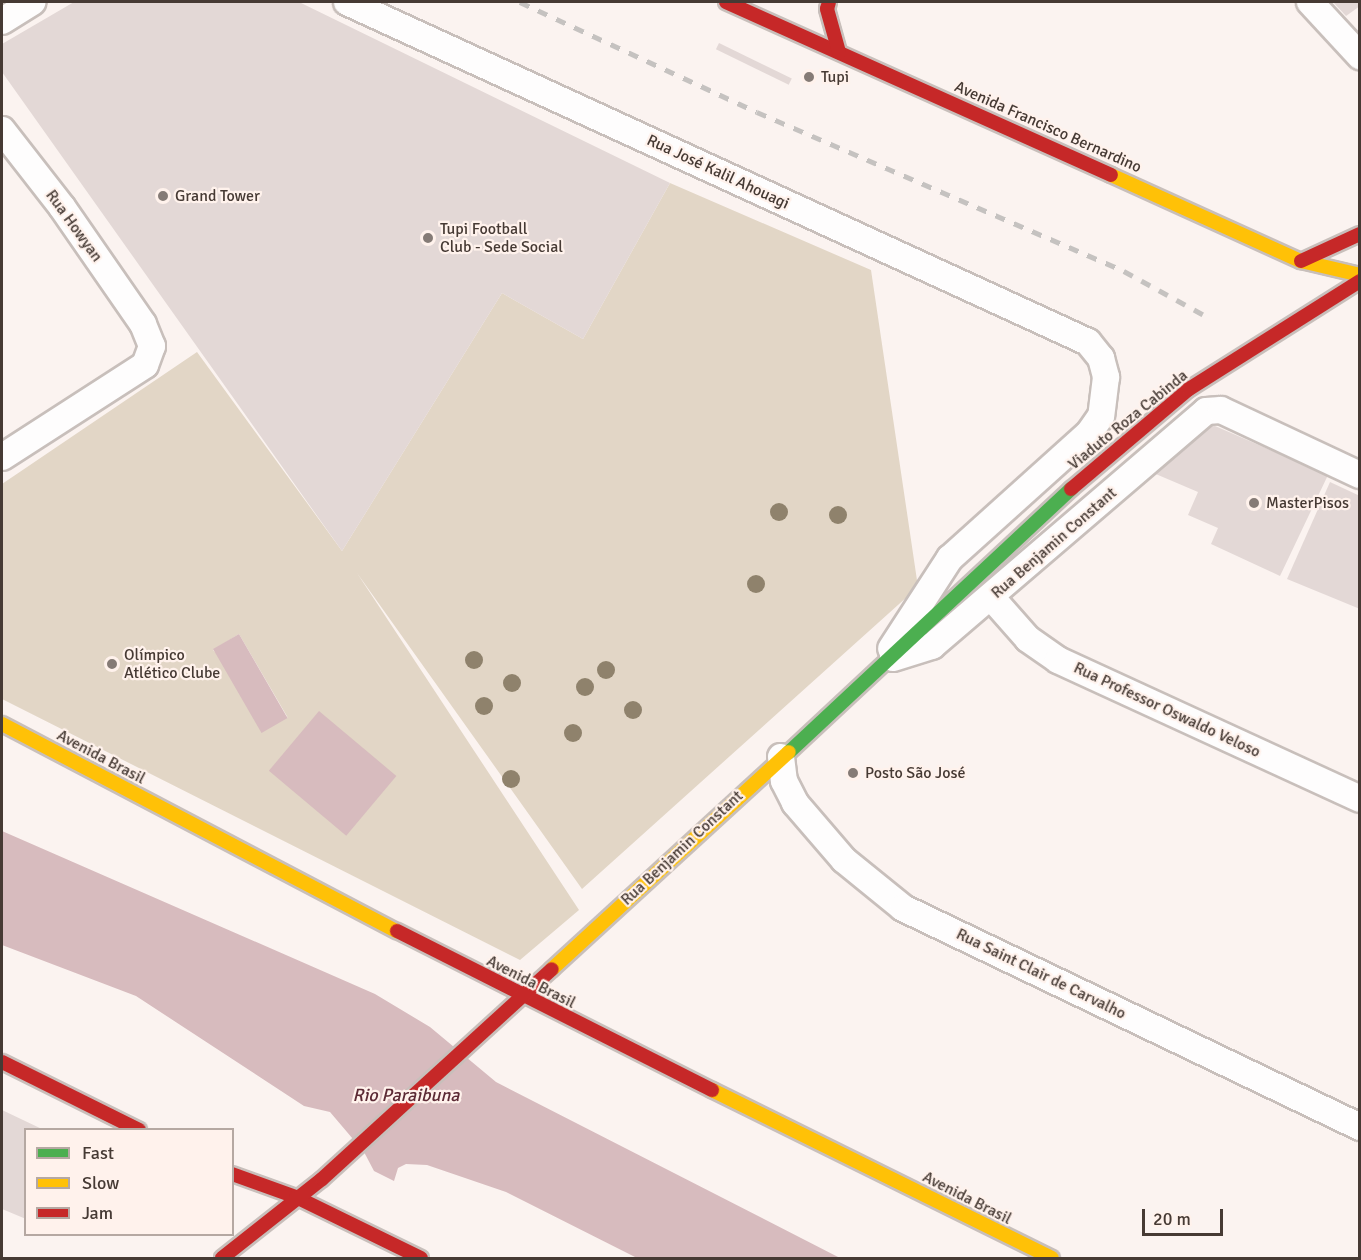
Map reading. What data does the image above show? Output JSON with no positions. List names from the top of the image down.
{
  "streets": {
    "main road": [
      "Avenida Francisco Bernardino",
      "Viaduto Roza Cabinda",
      "Rua Benjamin Constant",
      "Avenida Brasil"
    ],
    "street": [
      "Rua José Kalil Ahouagi",
      "Rua Howyan",
      "Rua Professor Oswaldo Veloso",
      "Rua Saint Clair de Carvalho"
    ]
  },
  "crossings": [
    ["Rua José Kalil Ahouagi", "Rua Benjamin Constant"],
    ["Viaduto Roza Cabinda", "Rua Benjamin Constant"],
    ["Rua Benjamin Constant", "Rua Professor Oswaldo Veloso"],
    ["Rua Benjamin Constant", "Avenida Brasil"],
    ["Rua Benjamin Constant", "Rua Saint Clair de Carvalho"]
  ],
  "water": ["Rio Paraibuna"],
  "places": [
    "Tupi",
    "Grand Tower",
    "Tupi Football Club - Sede Social",
    "MasterPisos",
    "Olímpico Atlético Clube",
    "Posto São José"
  ],
  "legend": ["Fast", "Slow", "Jam"],
  "scale_bar": "20 m"
}
